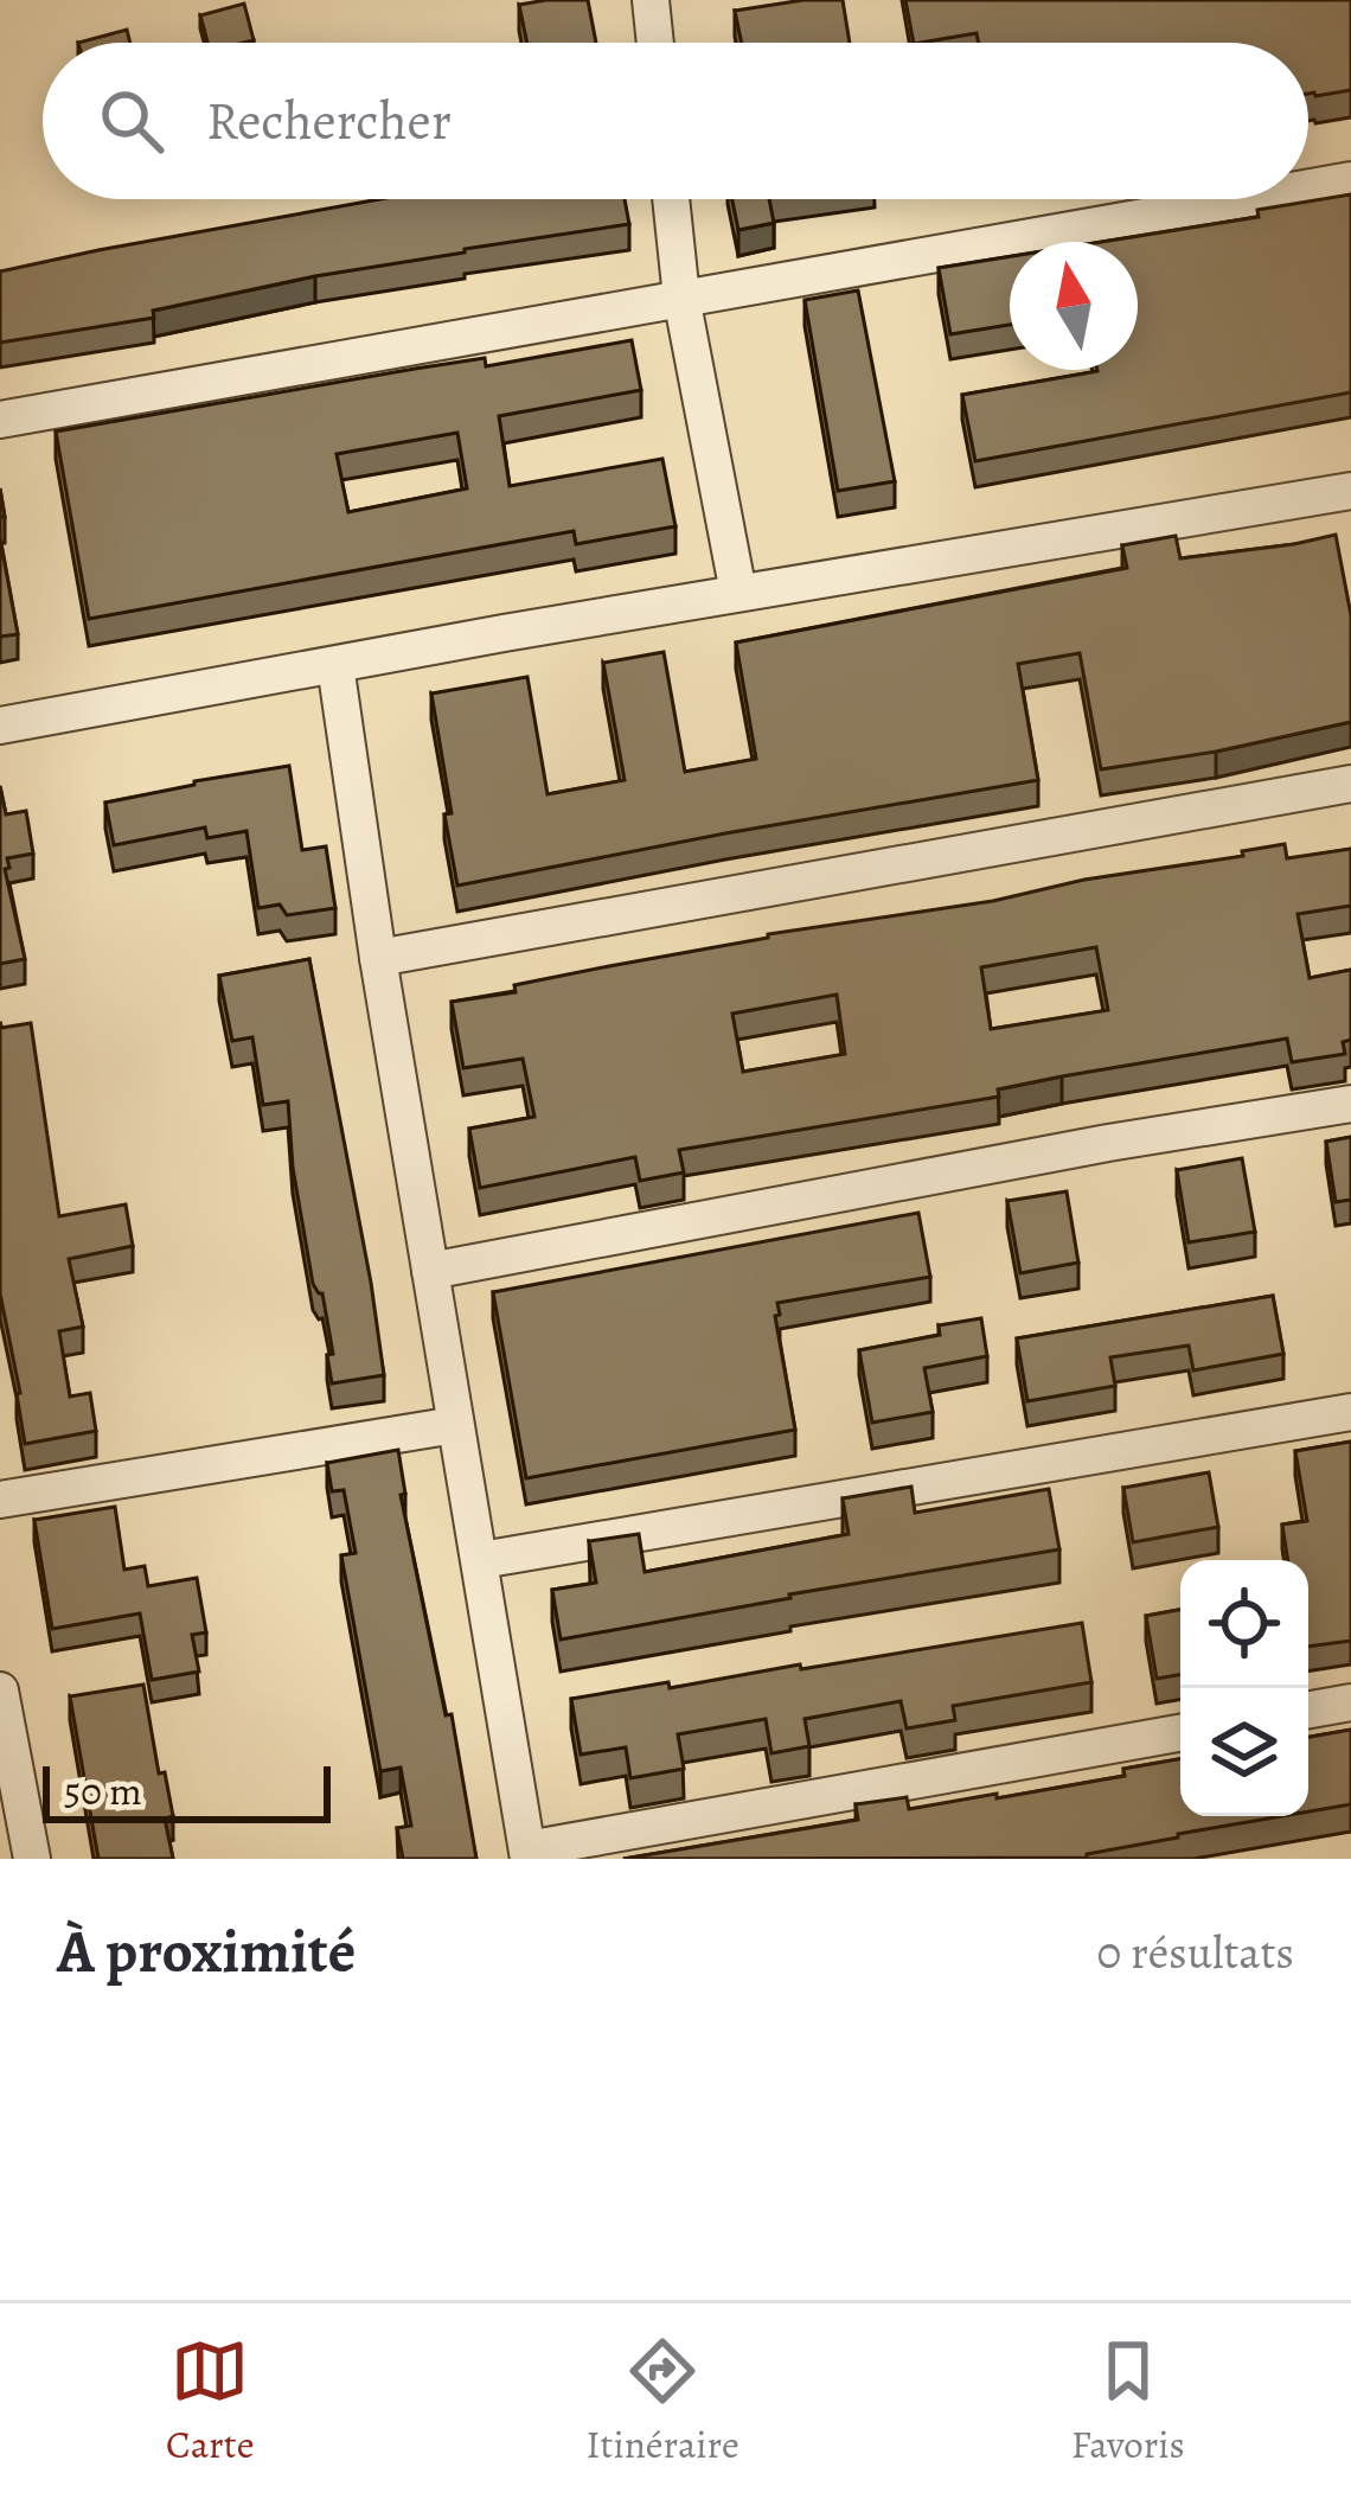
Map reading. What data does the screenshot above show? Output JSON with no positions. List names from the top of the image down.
{
  "scale_bar": "50 m",
  "north": "top",
  "page": {
    "search": "Rechercher",
    "scale": "50 m",
    "heading": ["À proximité", "0 résultats"],
    "nav": ["Carte", "Itinéraire", "Favoris"]
  }
}
